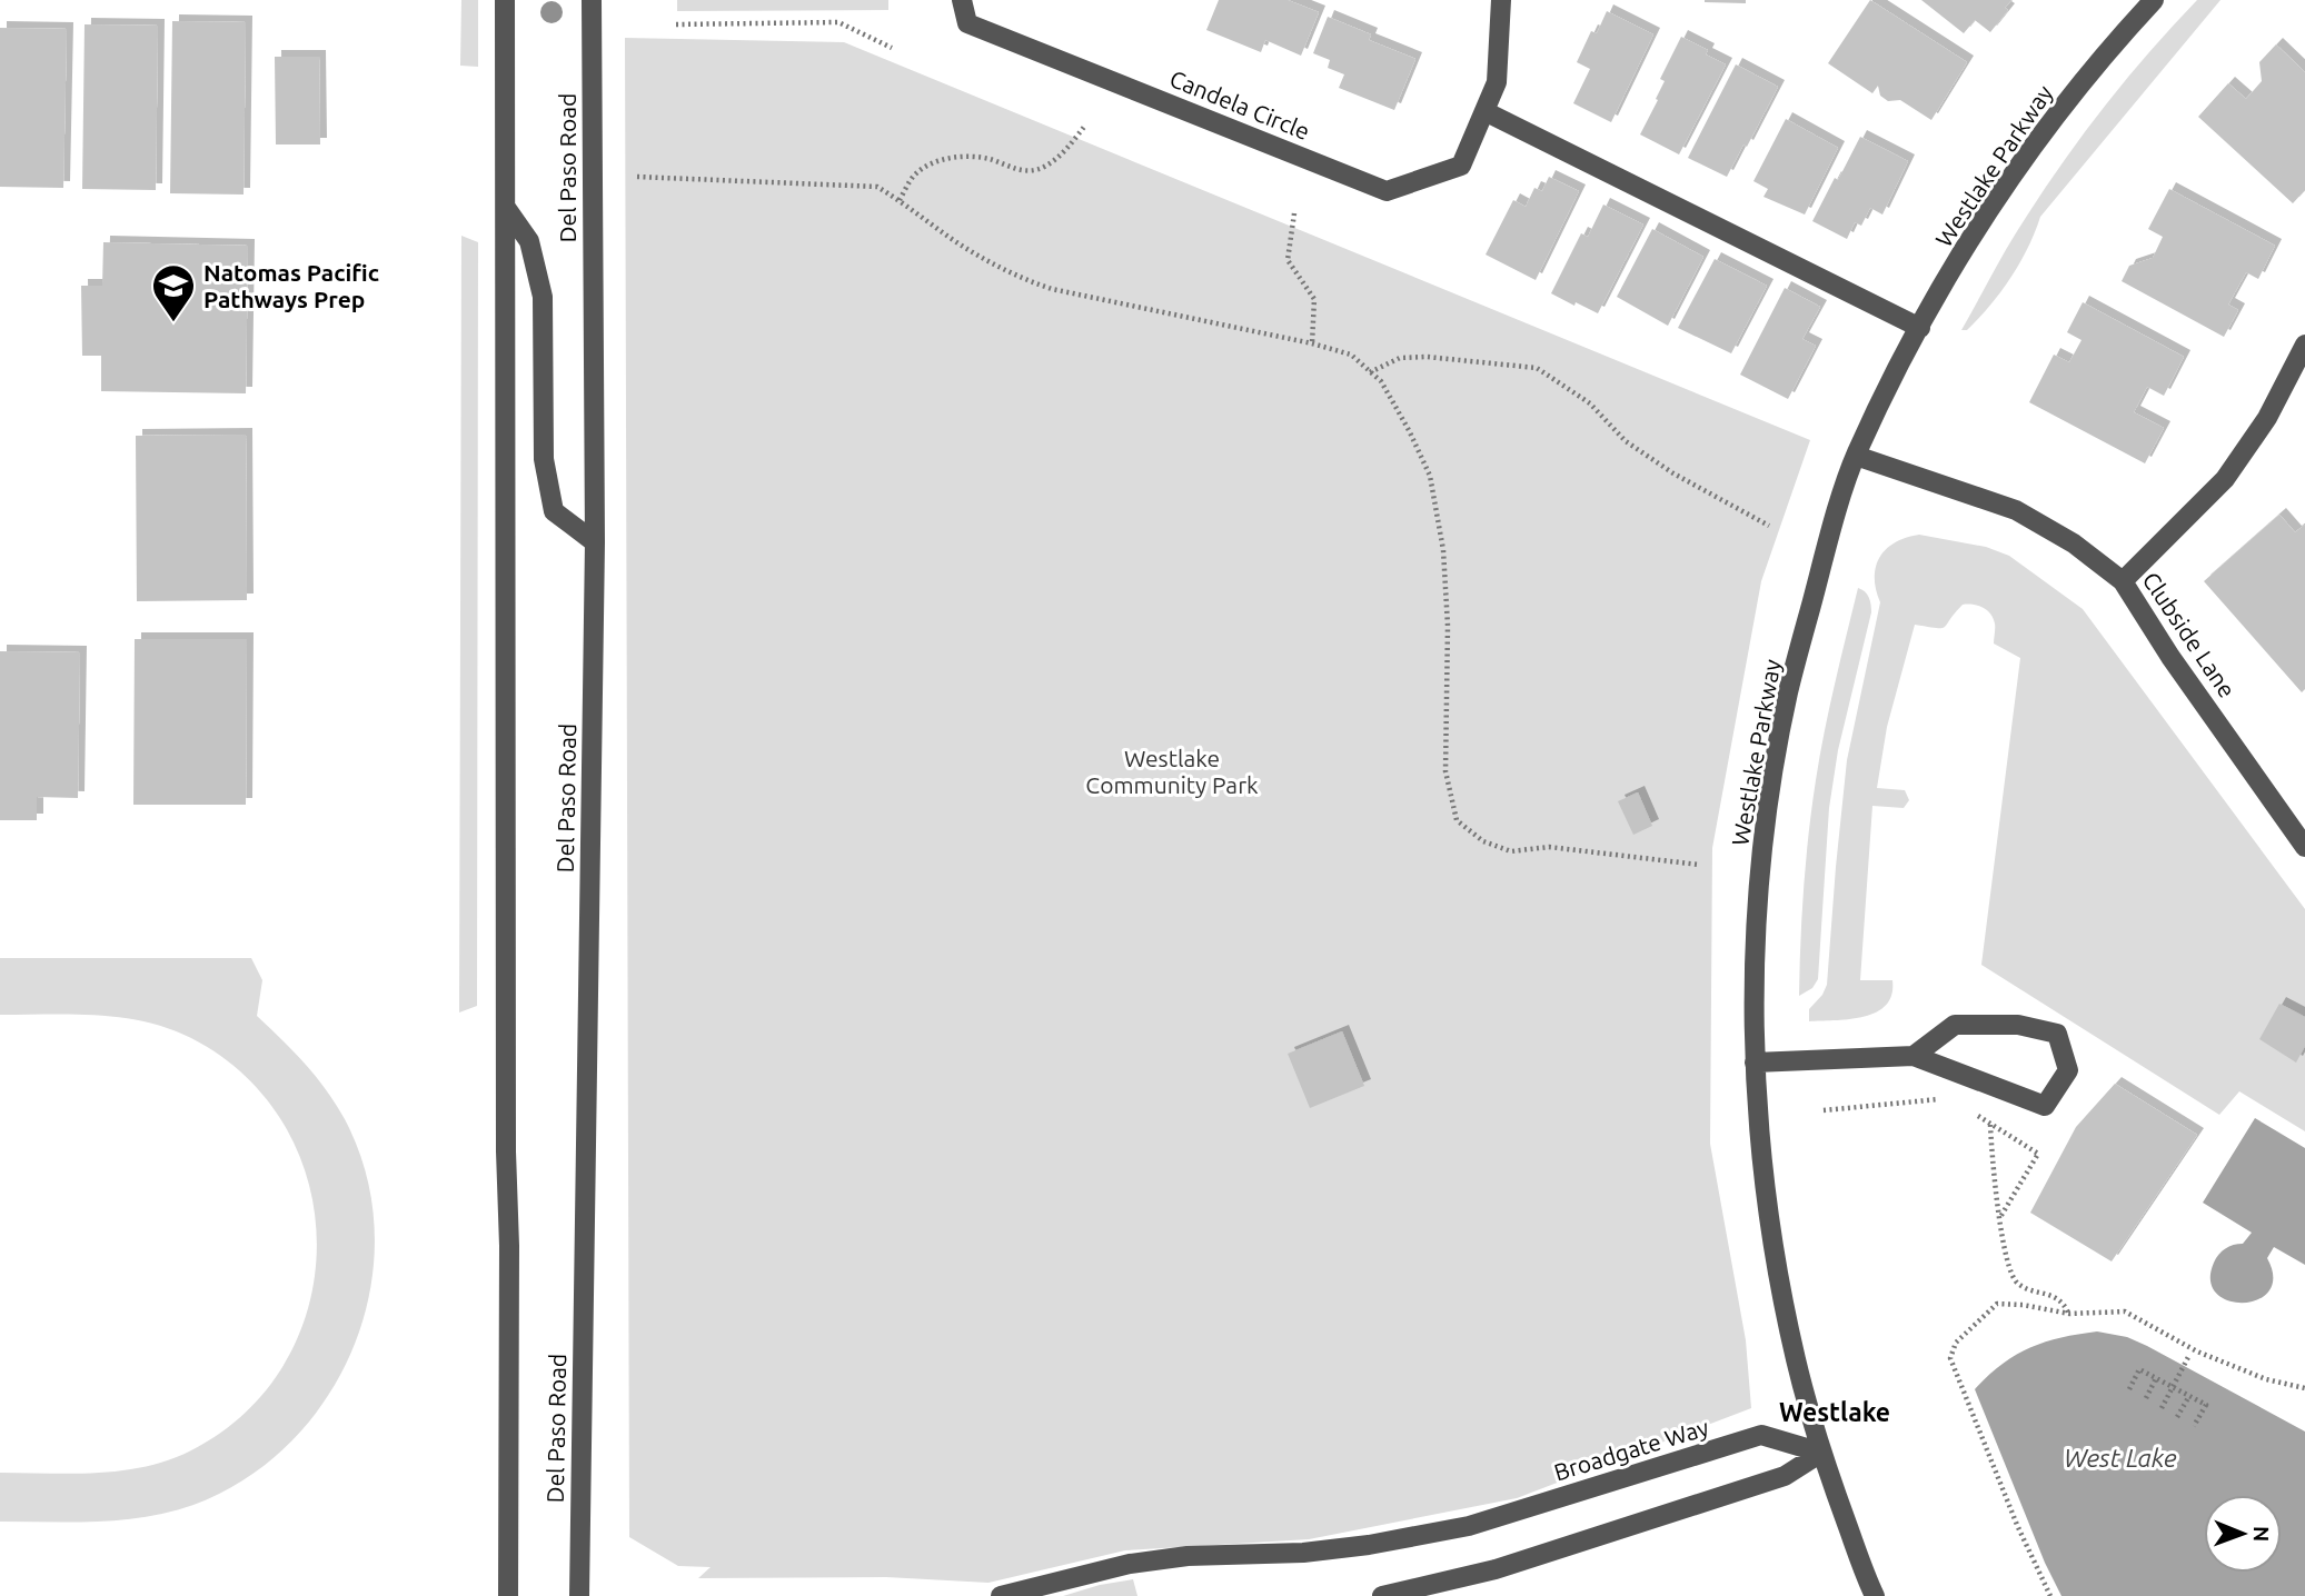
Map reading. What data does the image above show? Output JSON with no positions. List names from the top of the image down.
{
  "streets": {
    "street": [
      "Candela Circle",
      "Westlake Parkway",
      "Del Paso Road",
      "Clubside Lane",
      "Broadgate Way"
    ]
  },
  "crossings": [
    ["Westlake Parkway", "Clubside Lane"],
    ["Westlake Parkway", "Broadgate Way"]
  ],
  "districts": ["Westlake"],
  "water": ["West Lake"],
  "parks": ["Westlake Community Park"],
  "places": {
    "school or university": ["Natomas Pacific Pathways Prep"]
  },
  "north": "right"
}
